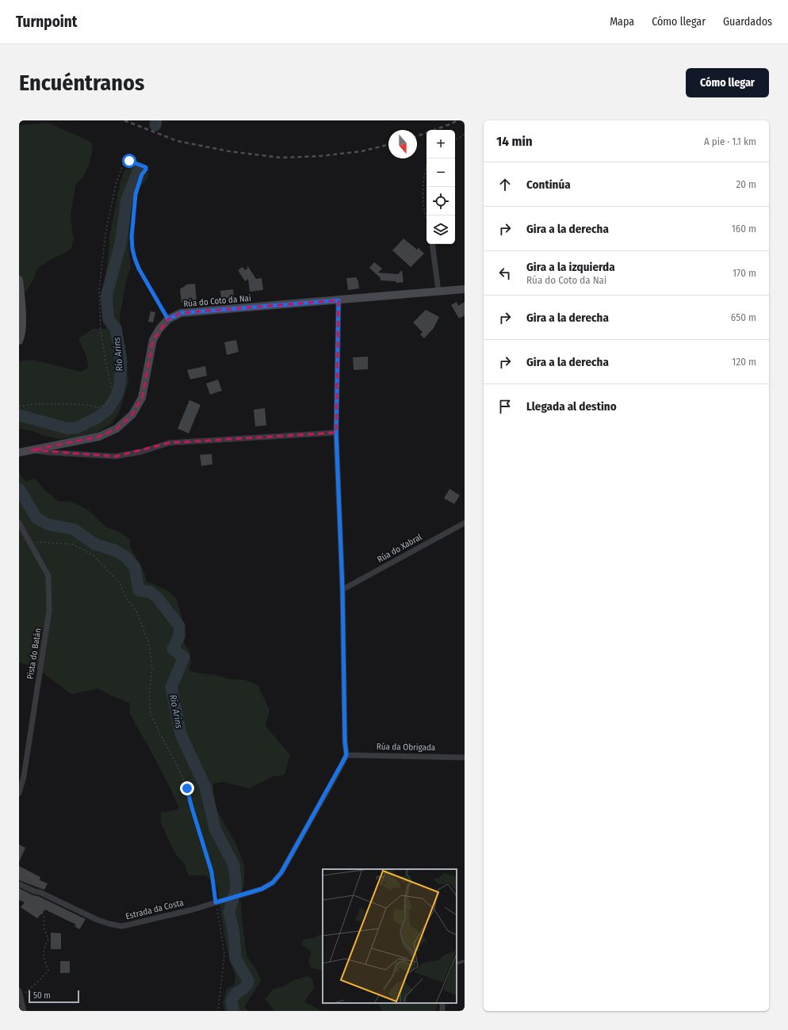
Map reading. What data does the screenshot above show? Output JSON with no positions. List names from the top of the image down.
{
  "streets": {
    "street": [
      "Rúa do Coto da Nai",
      "Rúa do Xabral",
      "Pista do Batán",
      "Rúa da Obrigada",
      "Estrada da Costa"
    ]
  },
  "crossings": [
    ["Rúa da Obrigada", "Estrada da Costa"]
  ],
  "water": ["Río Aríns"],
  "scale_bar": "50 m",
  "north": "bottom",
  "page": {
    "header": "Turnpoint",
    "nav": ["Mapa", "Cómo llegar", "Guardados"],
    "buttons": "Cómo llegar",
    "title": "Encuéntranos",
    "heading": ["14 min", "A pie · 1.1 km"],
    "map_buttons": ["+", "−"],
    "list": [
      ["Continúa", "20 m"],
      ["Gira a la derecha", "160 m"],
      ["Gira a la izquierda", "Rúa do Coto da Nai", "170 m"],
      ["Gira a la derecha", "650 m"],
      ["Gira a la derecha", "120 m"],
      "Llegada al destino"
    ],
    "scale": "50 m"
  }
}
